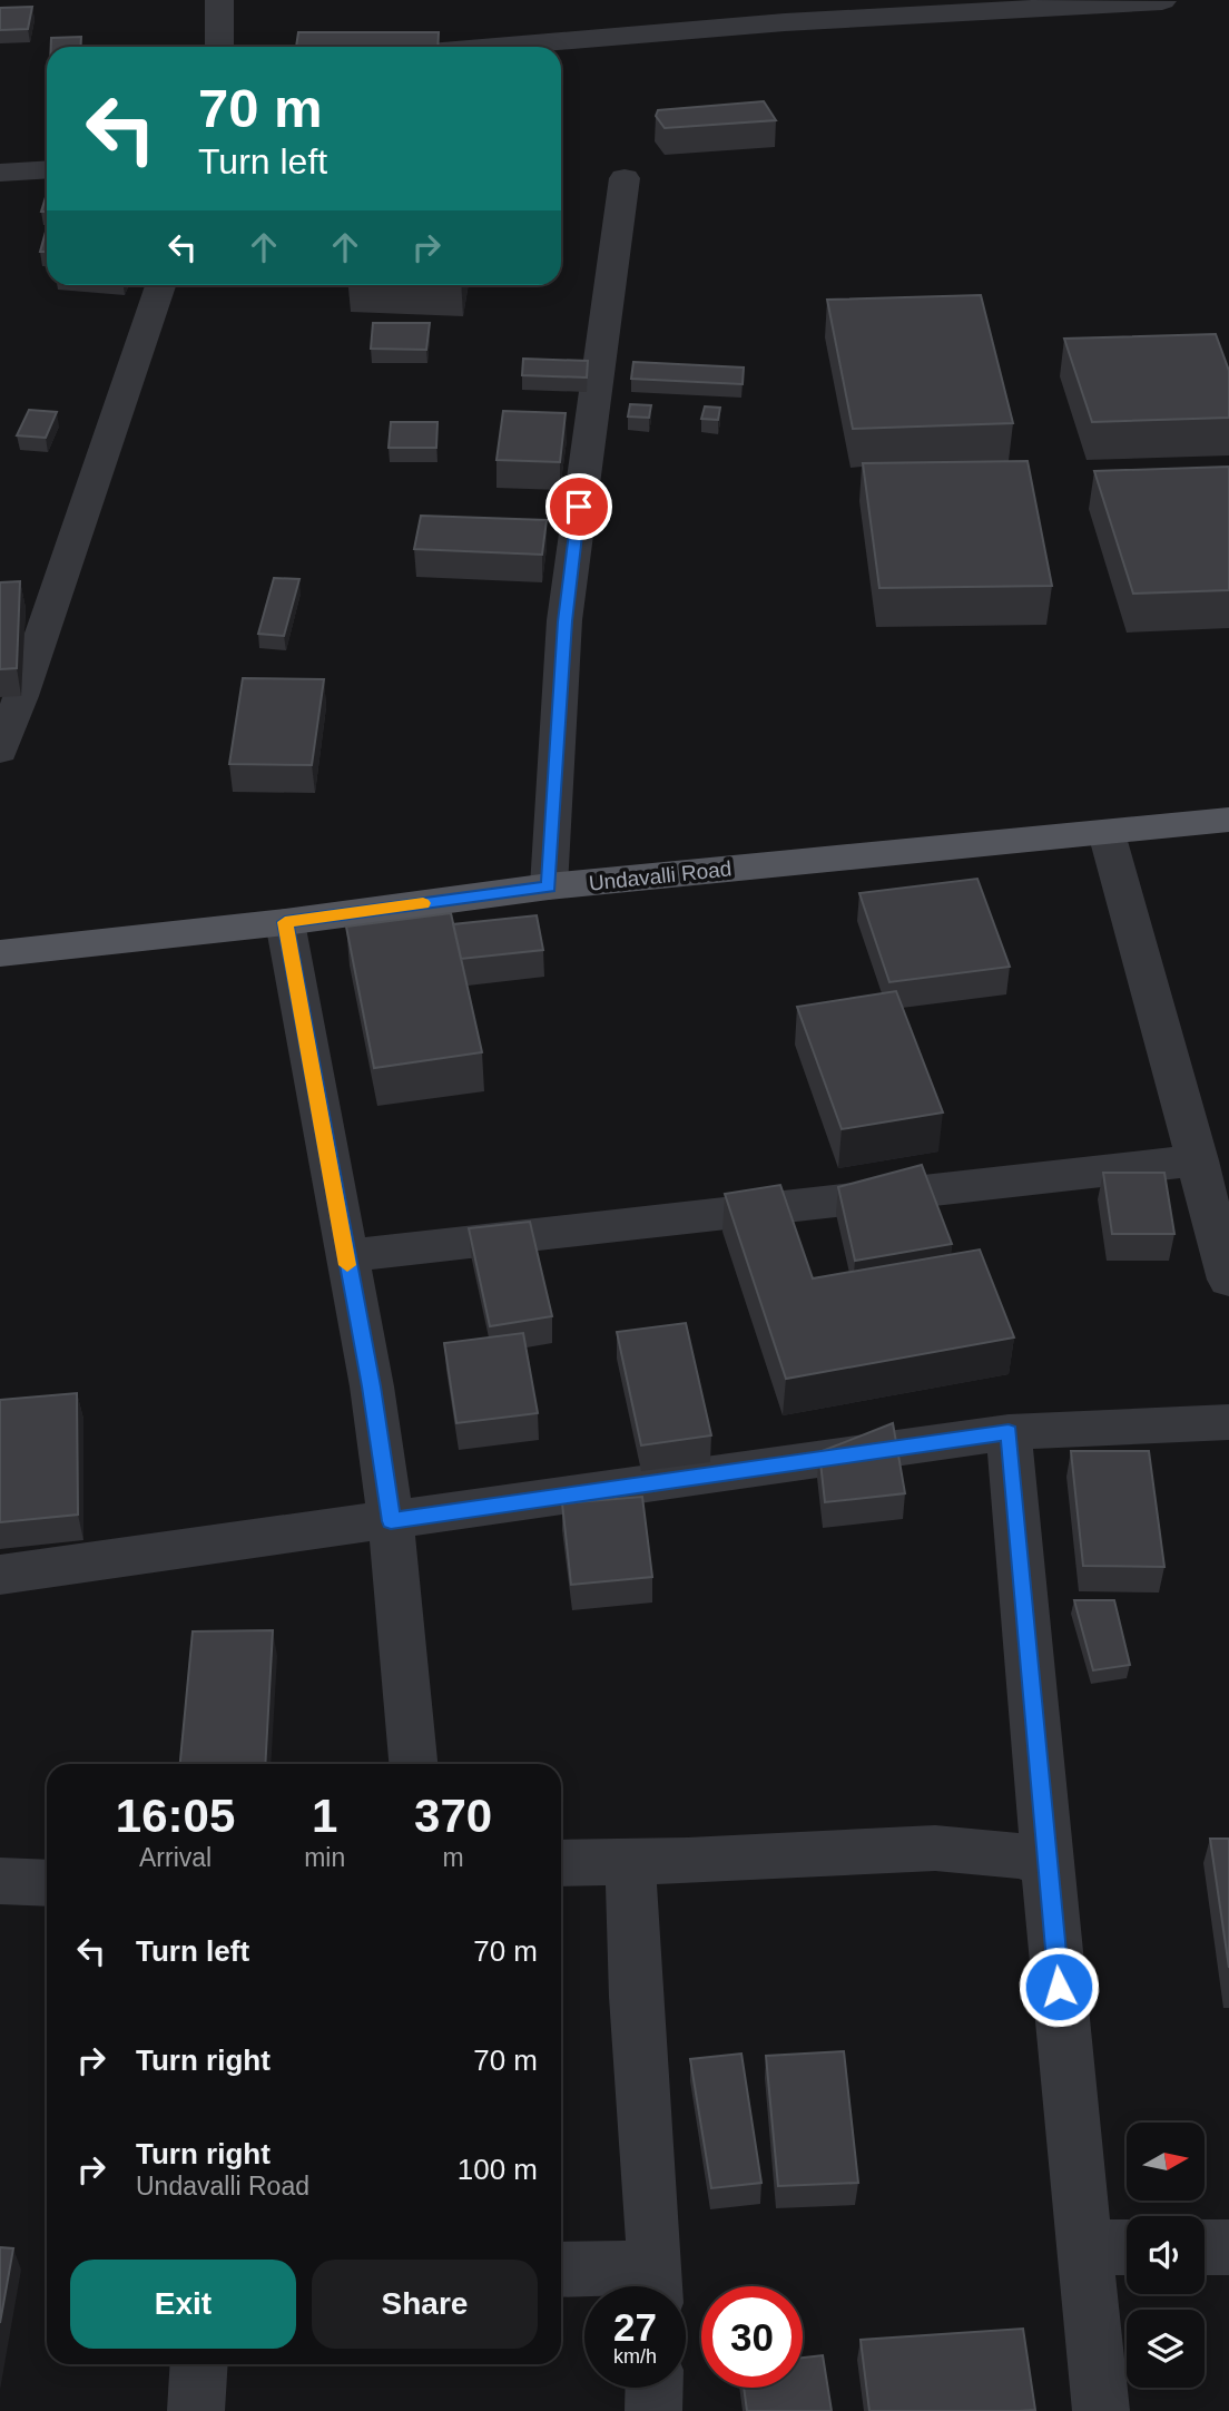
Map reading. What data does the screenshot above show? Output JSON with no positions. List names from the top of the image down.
{
  "streets": {
    "main road": ["Undavalli Road"]
  },
  "north": "right",
  "page": {
    "turn": ["70 m", "Turn left"],
    "eta": [
      "16:05",
      "Arrival",
      "1",
      "min",
      "370",
      "m"
    ],
    "list": [
      {
        "name": "Turn left",
        "value": "70 m"
      },
      {
        "name": "Turn right",
        "value": "70 m"
      },
      {
        "name": "Turn right",
        "note": "Undavalli Road",
        "value": "100 m"
      }
    ],
    "buttons": ["Exit", "Share"],
    "speed": "27 km/h",
    "limit": "30"
  }
}
